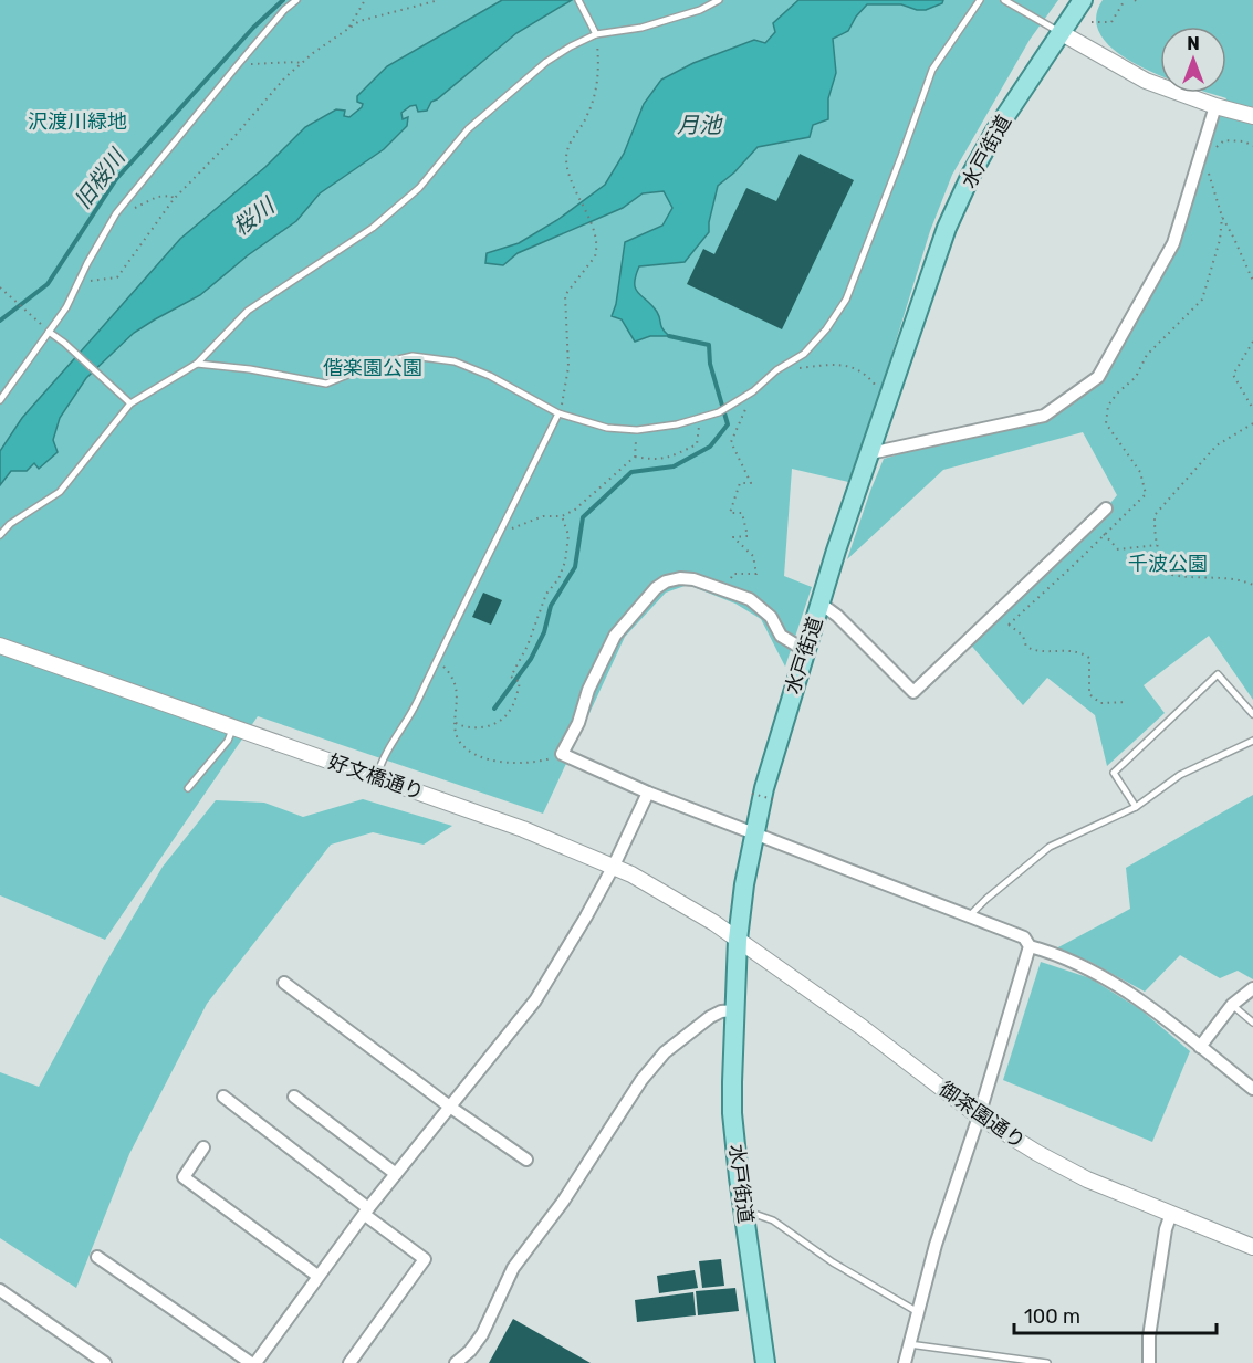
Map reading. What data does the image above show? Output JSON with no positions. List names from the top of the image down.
{
  "streets": {
    "main road": ["水戸街道"],
    "street": ["好文橋通り", "御茶園通り"]
  },
  "crossings": [
    ["水戸街道", "好文橋通り"],
    ["水戸街道", "御茶園通り"],
    ["好文橋通り", "御茶園通り"]
  ],
  "water": ["月池", "旧桜川", "桜川"],
  "parks": ["沢渡川緑地", "偕楽園公園", "千波公園"],
  "scale_bar": "100 m",
  "north": "top"
}
